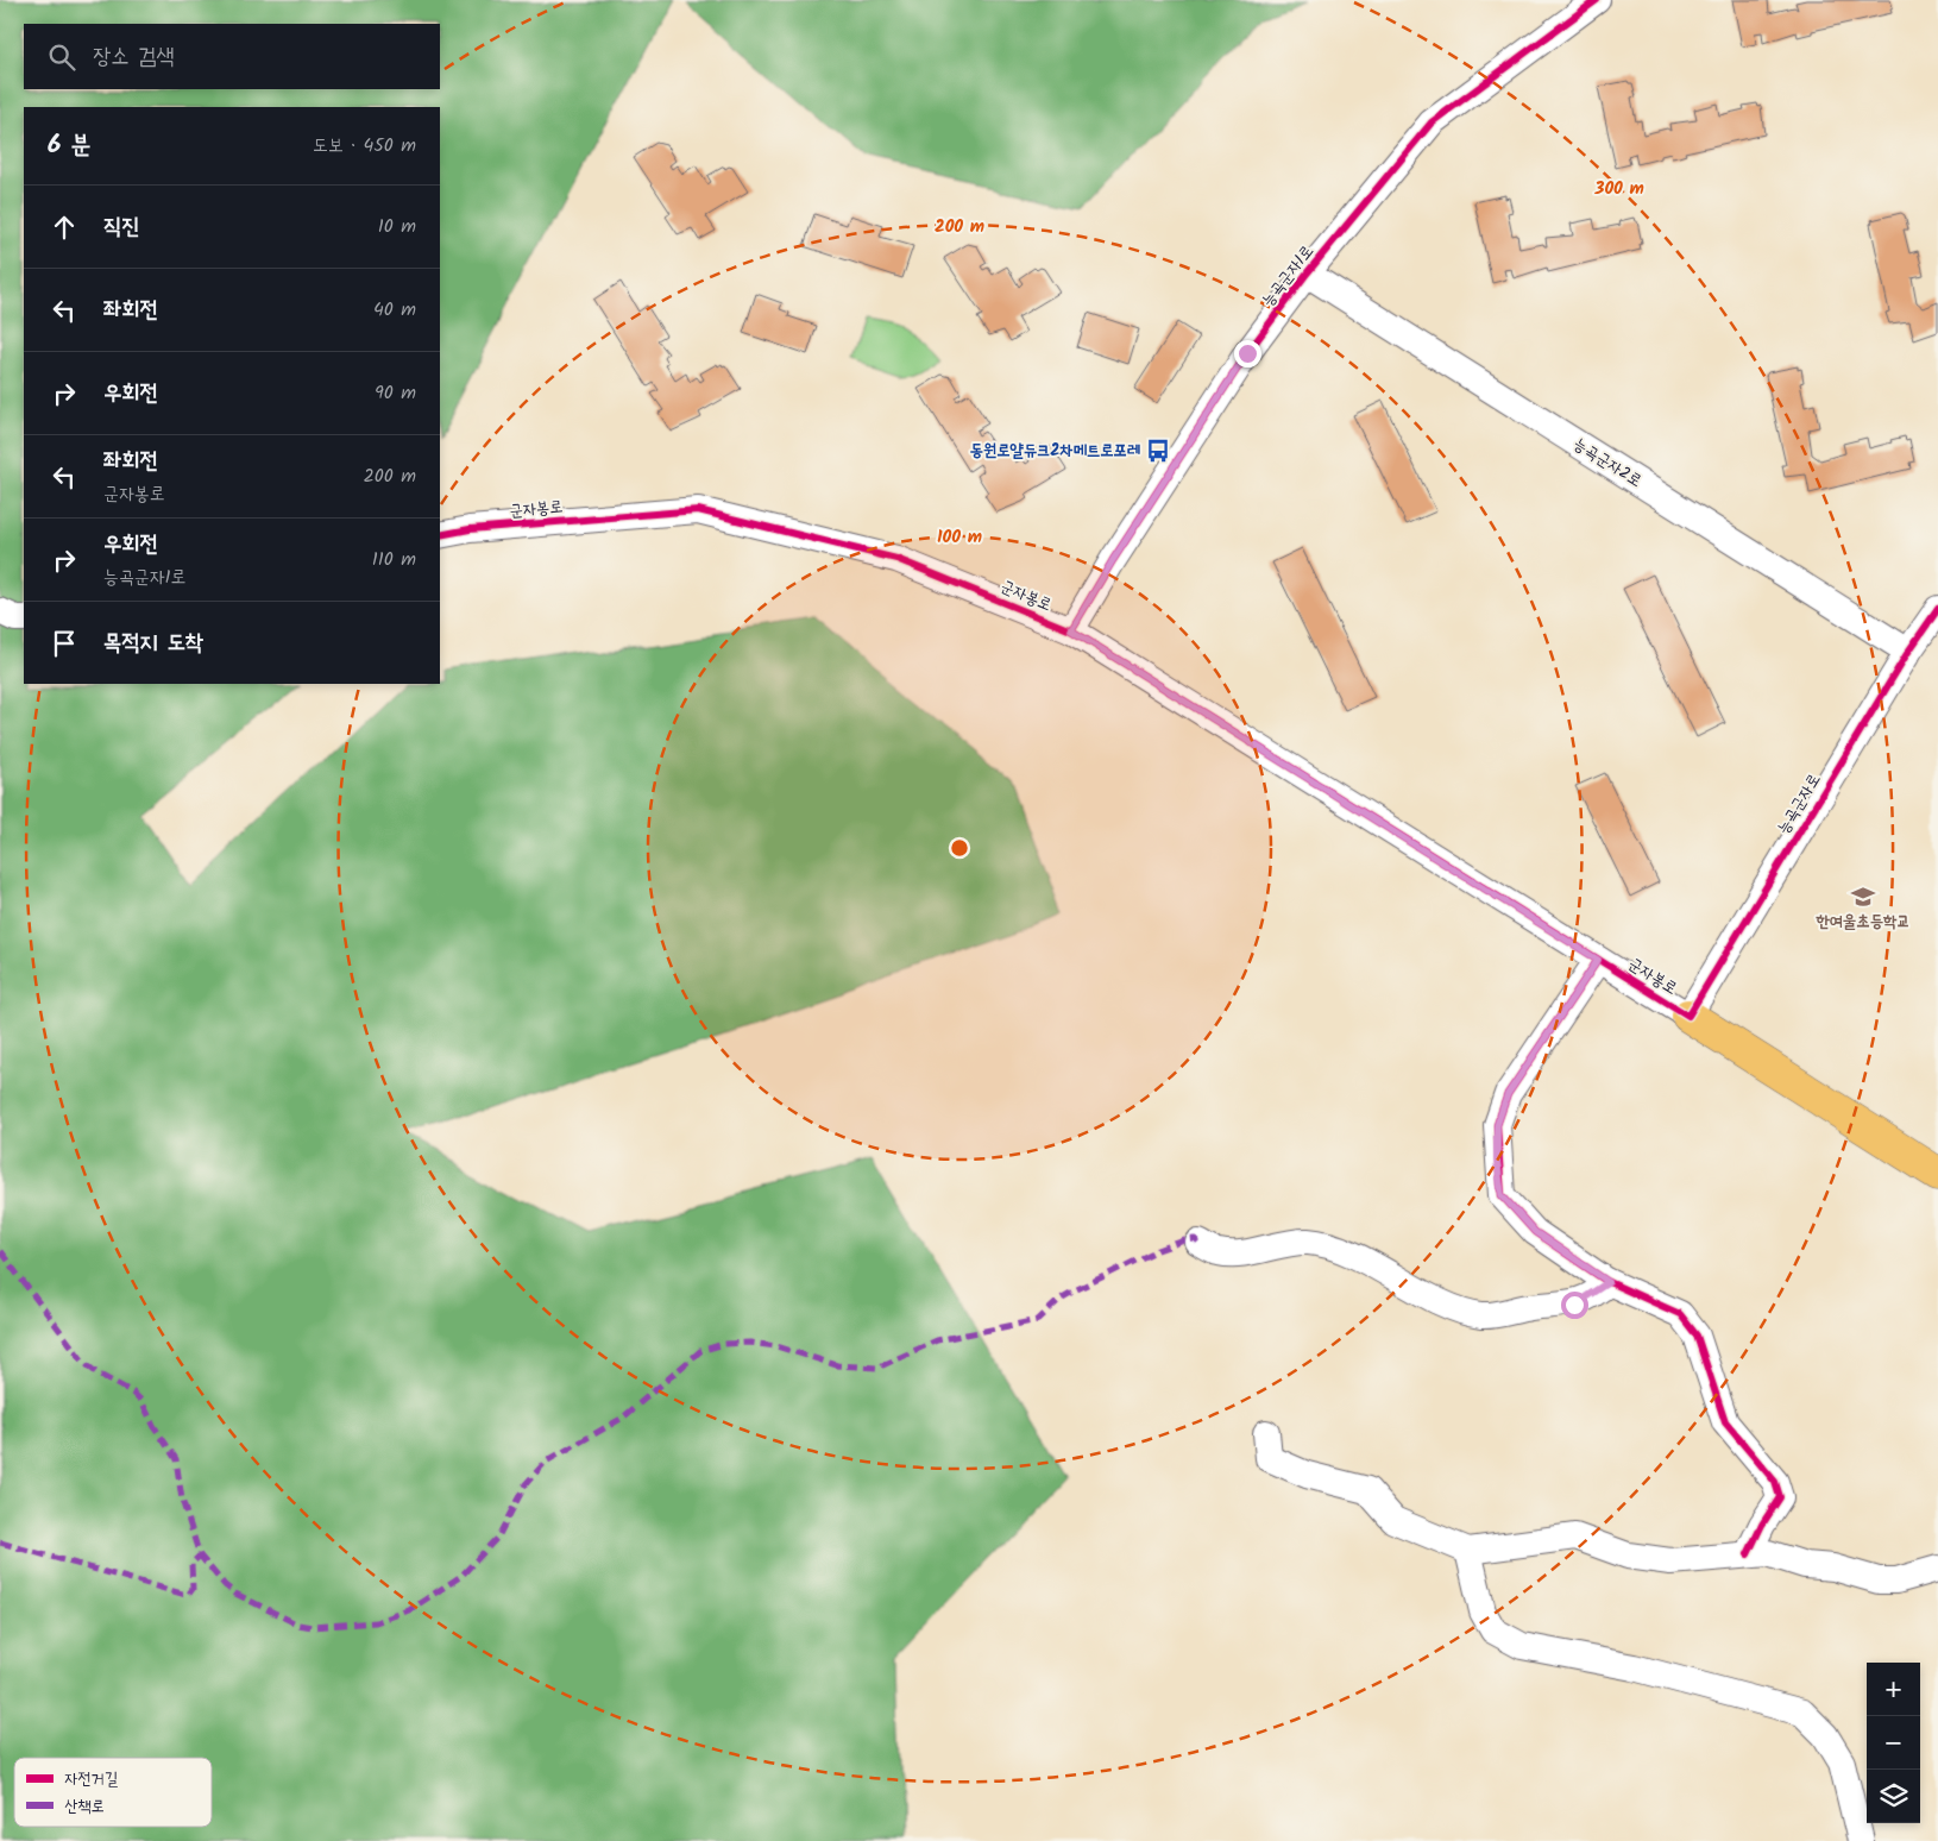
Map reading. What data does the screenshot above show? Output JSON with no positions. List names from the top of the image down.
{
  "streets": {
    "main road": ["군자봉로"],
    "street": ["능곡군자1로", "능곡군자2로", "능곡군자로"]
  },
  "crossings": [
    ["능곡군자1로", "능곡군자2로"],
    ["능곡군자1로", "군자봉로"],
    ["능곡군자2로", "능곡군자로"],
    ["군자봉로", "능곡군자로"]
  ],
  "places": {
    "bus stop": ["동원로얄듀크2차메트로포레"],
    "school or university": ["한여울초등학교"]
  },
  "legend": ["자전거길", "산책로"],
  "page": {
    "search": "장소 검색",
    "heading": ["6 분", "도보 · 450 m"],
    "list": [
      ["직진", "10 m"],
      ["좌회전", "40 m"],
      ["우회전", "90 m"],
      ["좌회전", "군자봉로", "200 m"],
      ["우회전", "능곡군자1로", "110 m"],
      "목적지 도착"
    ],
    "map_buttons": ["+", "−"]
  },
  "rings": ["300 m", "200 m", "100 m"]
}
